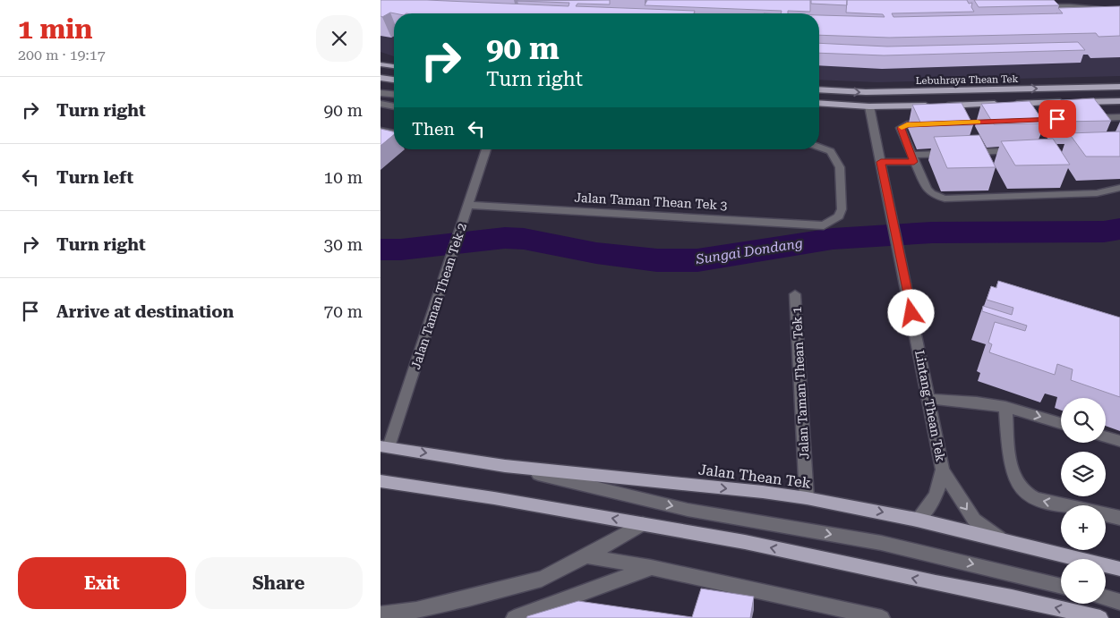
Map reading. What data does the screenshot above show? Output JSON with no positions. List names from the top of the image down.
{
  "streets": {
    "main road": ["Lebuhraya Thean Tek", "Jalan Thean Tek"],
    "street": [
      "Jalan Taman Thean Tek 3",
      "Jalan Taman Thean Tek 2",
      "Jalan Taman Thean Tek 1",
      "Lintang Thean Tek"
    ]
  },
  "crossings": [
    ["Jalan Taman Thean Tek 3", "Jalan Taman Thean Tek 2"],
    ["Jalan Taman Thean Tek 2", "Jalan Thean Tek"],
    ["Jalan Taman Thean Tek 1", "Jalan Thean Tek"],
    ["Lintang Thean Tek", "Jalan Thean Tek"]
  ],
  "water": ["Sungai Dondang"],
  "page": {
    "heading": ["1 min", "200 m · 19:17"],
    "turn": ["90 m", "Turn right"],
    "list": [
      {
        "name": "Turn right",
        "value": "90 m"
      },
      {
        "name": "Turn left",
        "value": "10 m"
      },
      {
        "name": "Turn right",
        "value": "30 m"
      },
      {
        "name": "Arrive at destination",
        "value": "70 m"
      }
    ],
    "then": "Then",
    "map_buttons": ["+", "−"],
    "buttons": ["Exit", "Share"]
  }
}
